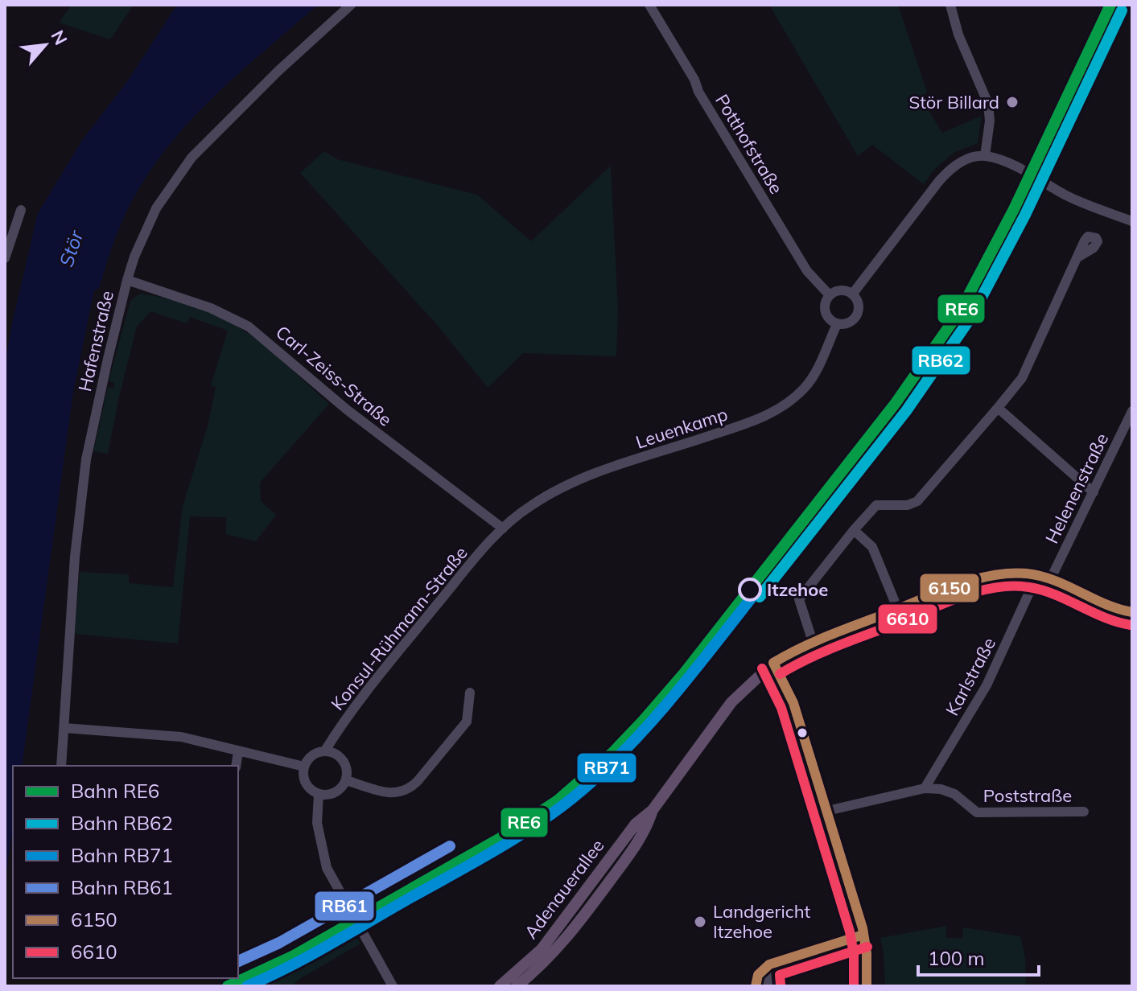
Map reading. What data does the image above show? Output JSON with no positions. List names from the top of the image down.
{
  "streets": {
    "main road": ["Adenauerallee"],
    "street": [
      "Potthofstraße",
      "Hafenstraße",
      "Carl-Zeiss-Straße",
      "Leuenkamp",
      "Helenenstraße",
      "Konsul-Rühmann-Straße",
      "Karlstraße",
      "Poststraße"
    ]
  },
  "crossings": [
    ["Potthofstraße", "Leuenkamp"],
    ["Hafenstraße", "Carl-Zeiss-Straße"],
    ["Carl-Zeiss-Straße", "Leuenkamp"],
    ["Carl-Zeiss-Straße", "Konsul-Rühmann-Straße"],
    ["Leuenkamp", "Konsul-Rühmann-Straße"],
    ["Helenenstraße", "Adenauerallee"],
    ["Karlstraße", "Poststraße"],
    ["Karlstraße", "Adenauerallee"]
  ],
  "water": ["Stör"],
  "places": ["Stör Billard", "Itzehoe", "Landgericht Itzehoe"],
  "lines": [
    "rail line RE6",
    "rail line RB62",
    "transit line 6150",
    "transit line 6610",
    "rail line RB71",
    "rail line RB61"
  ],
  "legend": [
    "Bahn RE6",
    "Bahn RB62",
    "Bahn RB71",
    "Bahn RB61",
    "6150",
    "6610"
  ],
  "scale_bar": "100 m",
  "north": "top right"
}
